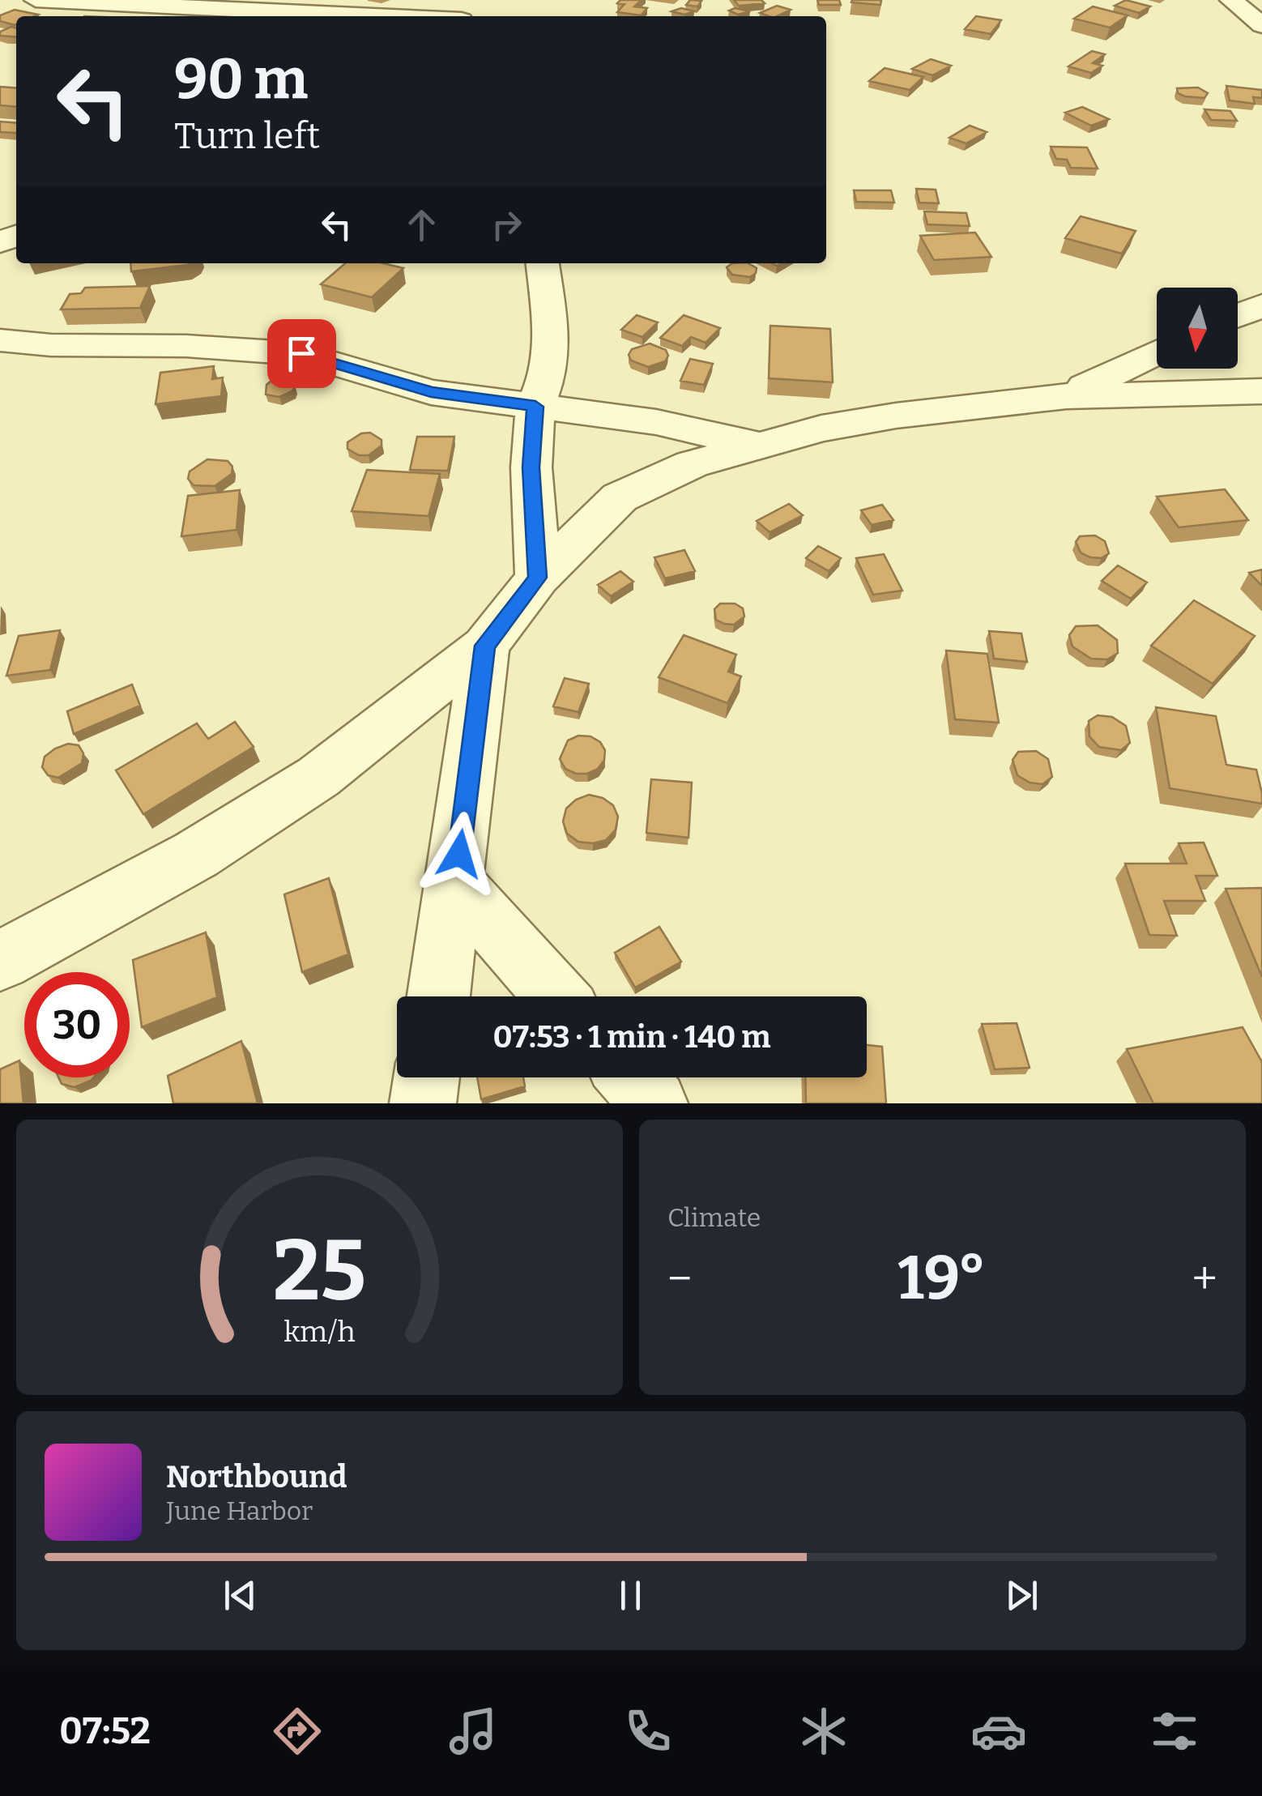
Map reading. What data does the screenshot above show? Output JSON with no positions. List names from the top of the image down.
{
  "north": "bottom",
  "page": {
    "turn": ["90 m", "Turn left"],
    "limit": "30",
    "trip": "07:53 · 1 min · 140 m",
    "tile": "Climate",
    "heat": ["−", "19°", "+"],
    "song": ["Northbound", "June Harbor"],
    "tabs": "07:52",
    "gauge": ["25", "km/h"]
  }
}
